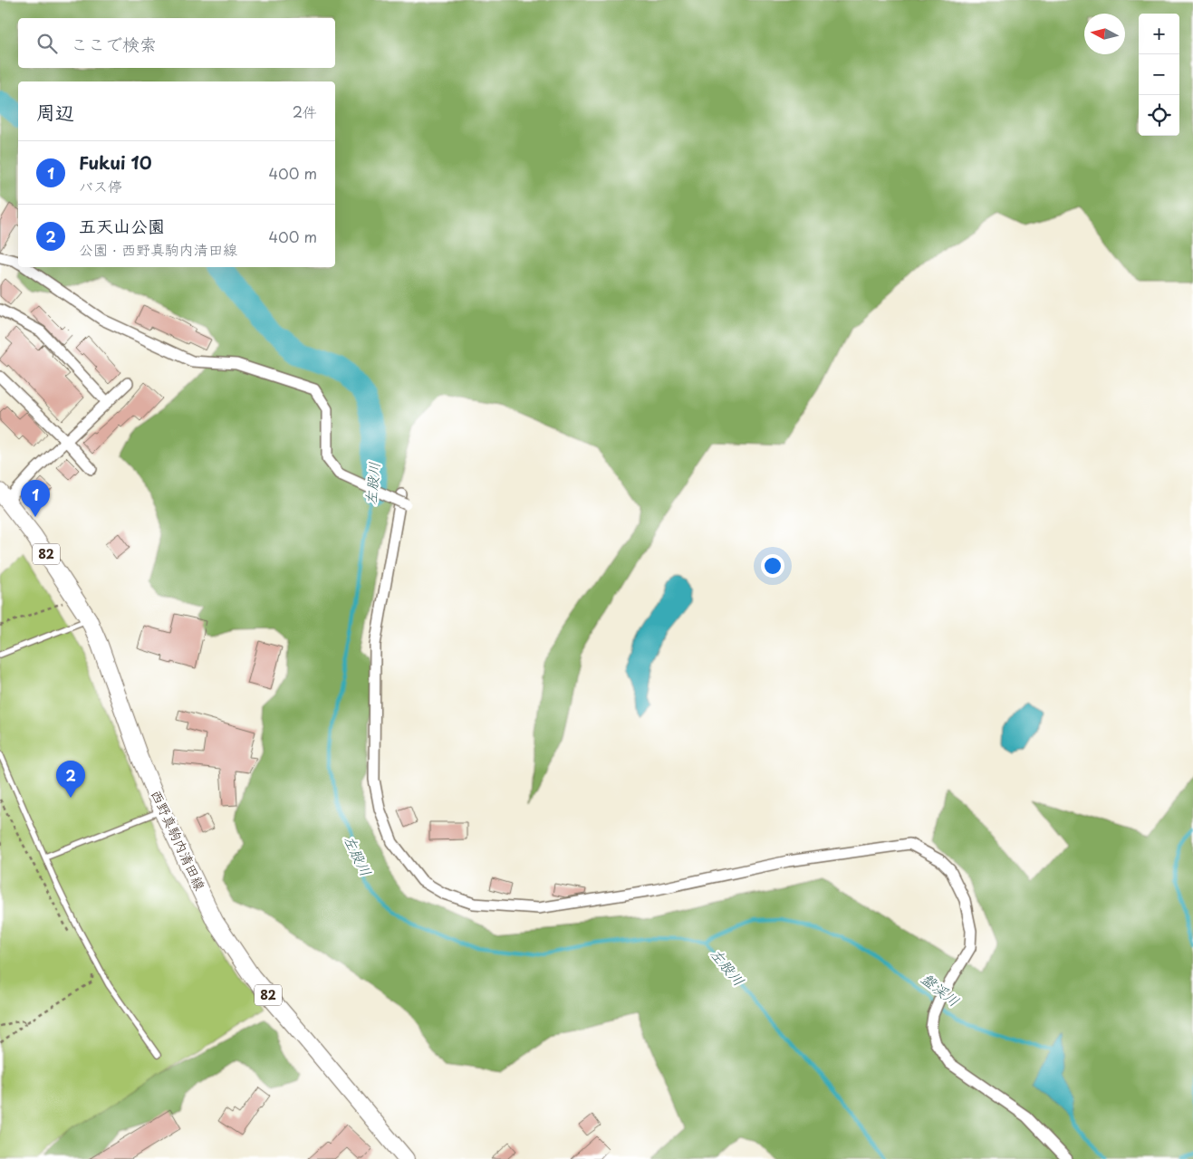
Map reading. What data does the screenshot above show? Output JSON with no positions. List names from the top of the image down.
{
  "streets": {
    "main road": ["82", "西野真駒内清田線"]
  },
  "water": ["左股川", "盤渓川"],
  "north": "left",
  "page": {
    "map_buttons": ["+", "−"],
    "search": "ここで検索",
    "heading": ["周辺", "2件"],
    "list": [
      {
        "mark": "1",
        "name": "Fukui 10",
        "note": "バス停",
        "value": "400 m"
      },
      {
        "mark": "2",
        "name": "五天山公園",
        "note": "公園 · 西野真駒内清田線",
        "value": "400 m"
      }
    ],
    "pins": ["1", "2"]
  }
}
